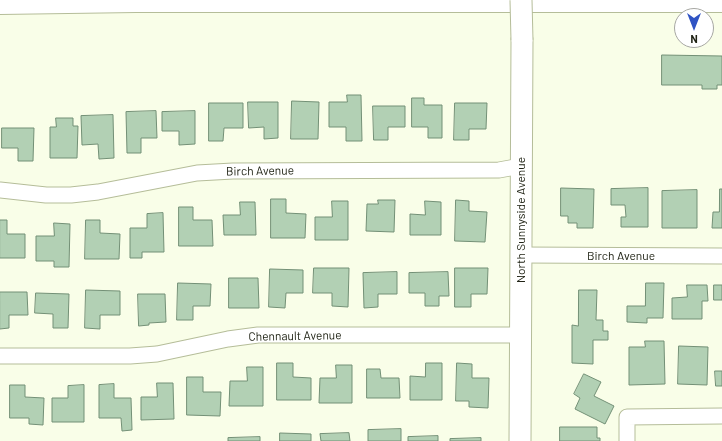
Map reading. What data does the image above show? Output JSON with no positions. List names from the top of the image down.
{
  "streets": {
    "main road": ["North Sunnyside Avenue"],
    "street": ["Birch Avenue", "Chennault Avenue"]
  },
  "crossings": [
    ["Birch Avenue", "North Sunnyside Avenue"],
    ["North Sunnyside Avenue", "Chennault Avenue"]
  ],
  "north": "bottom"
}
